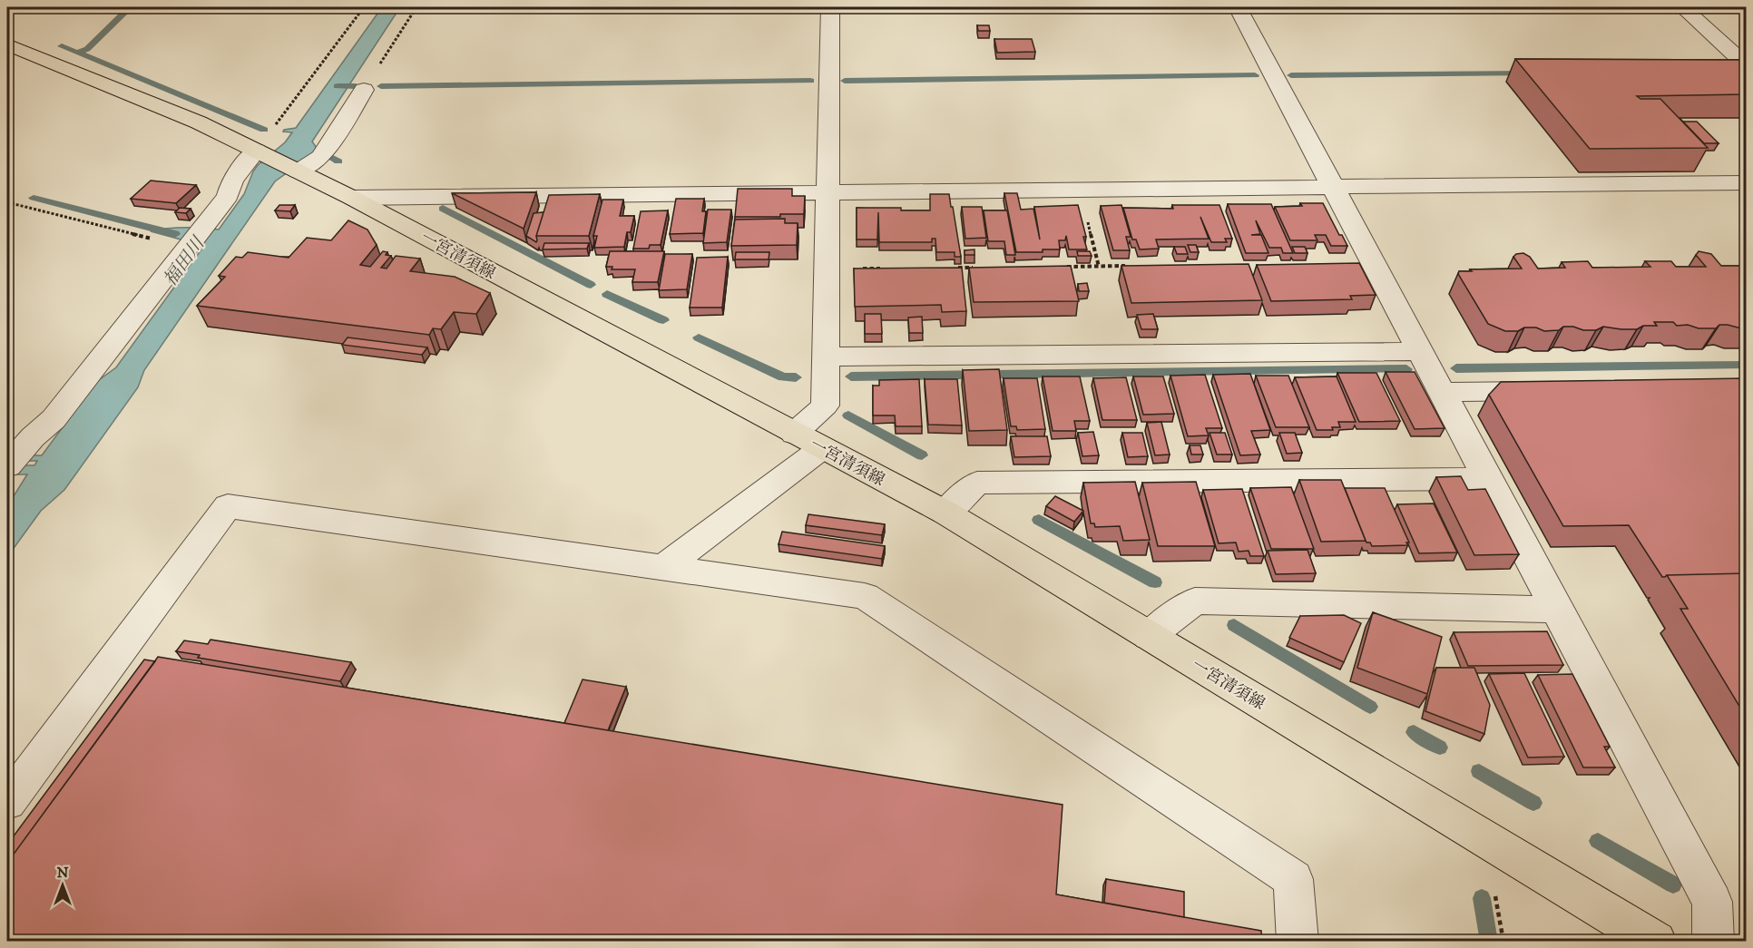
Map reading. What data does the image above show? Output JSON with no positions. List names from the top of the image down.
{
  "streets": {
    "main road": ["一宮清須線"]
  },
  "water": ["福田川"],
  "north": "top"
}
